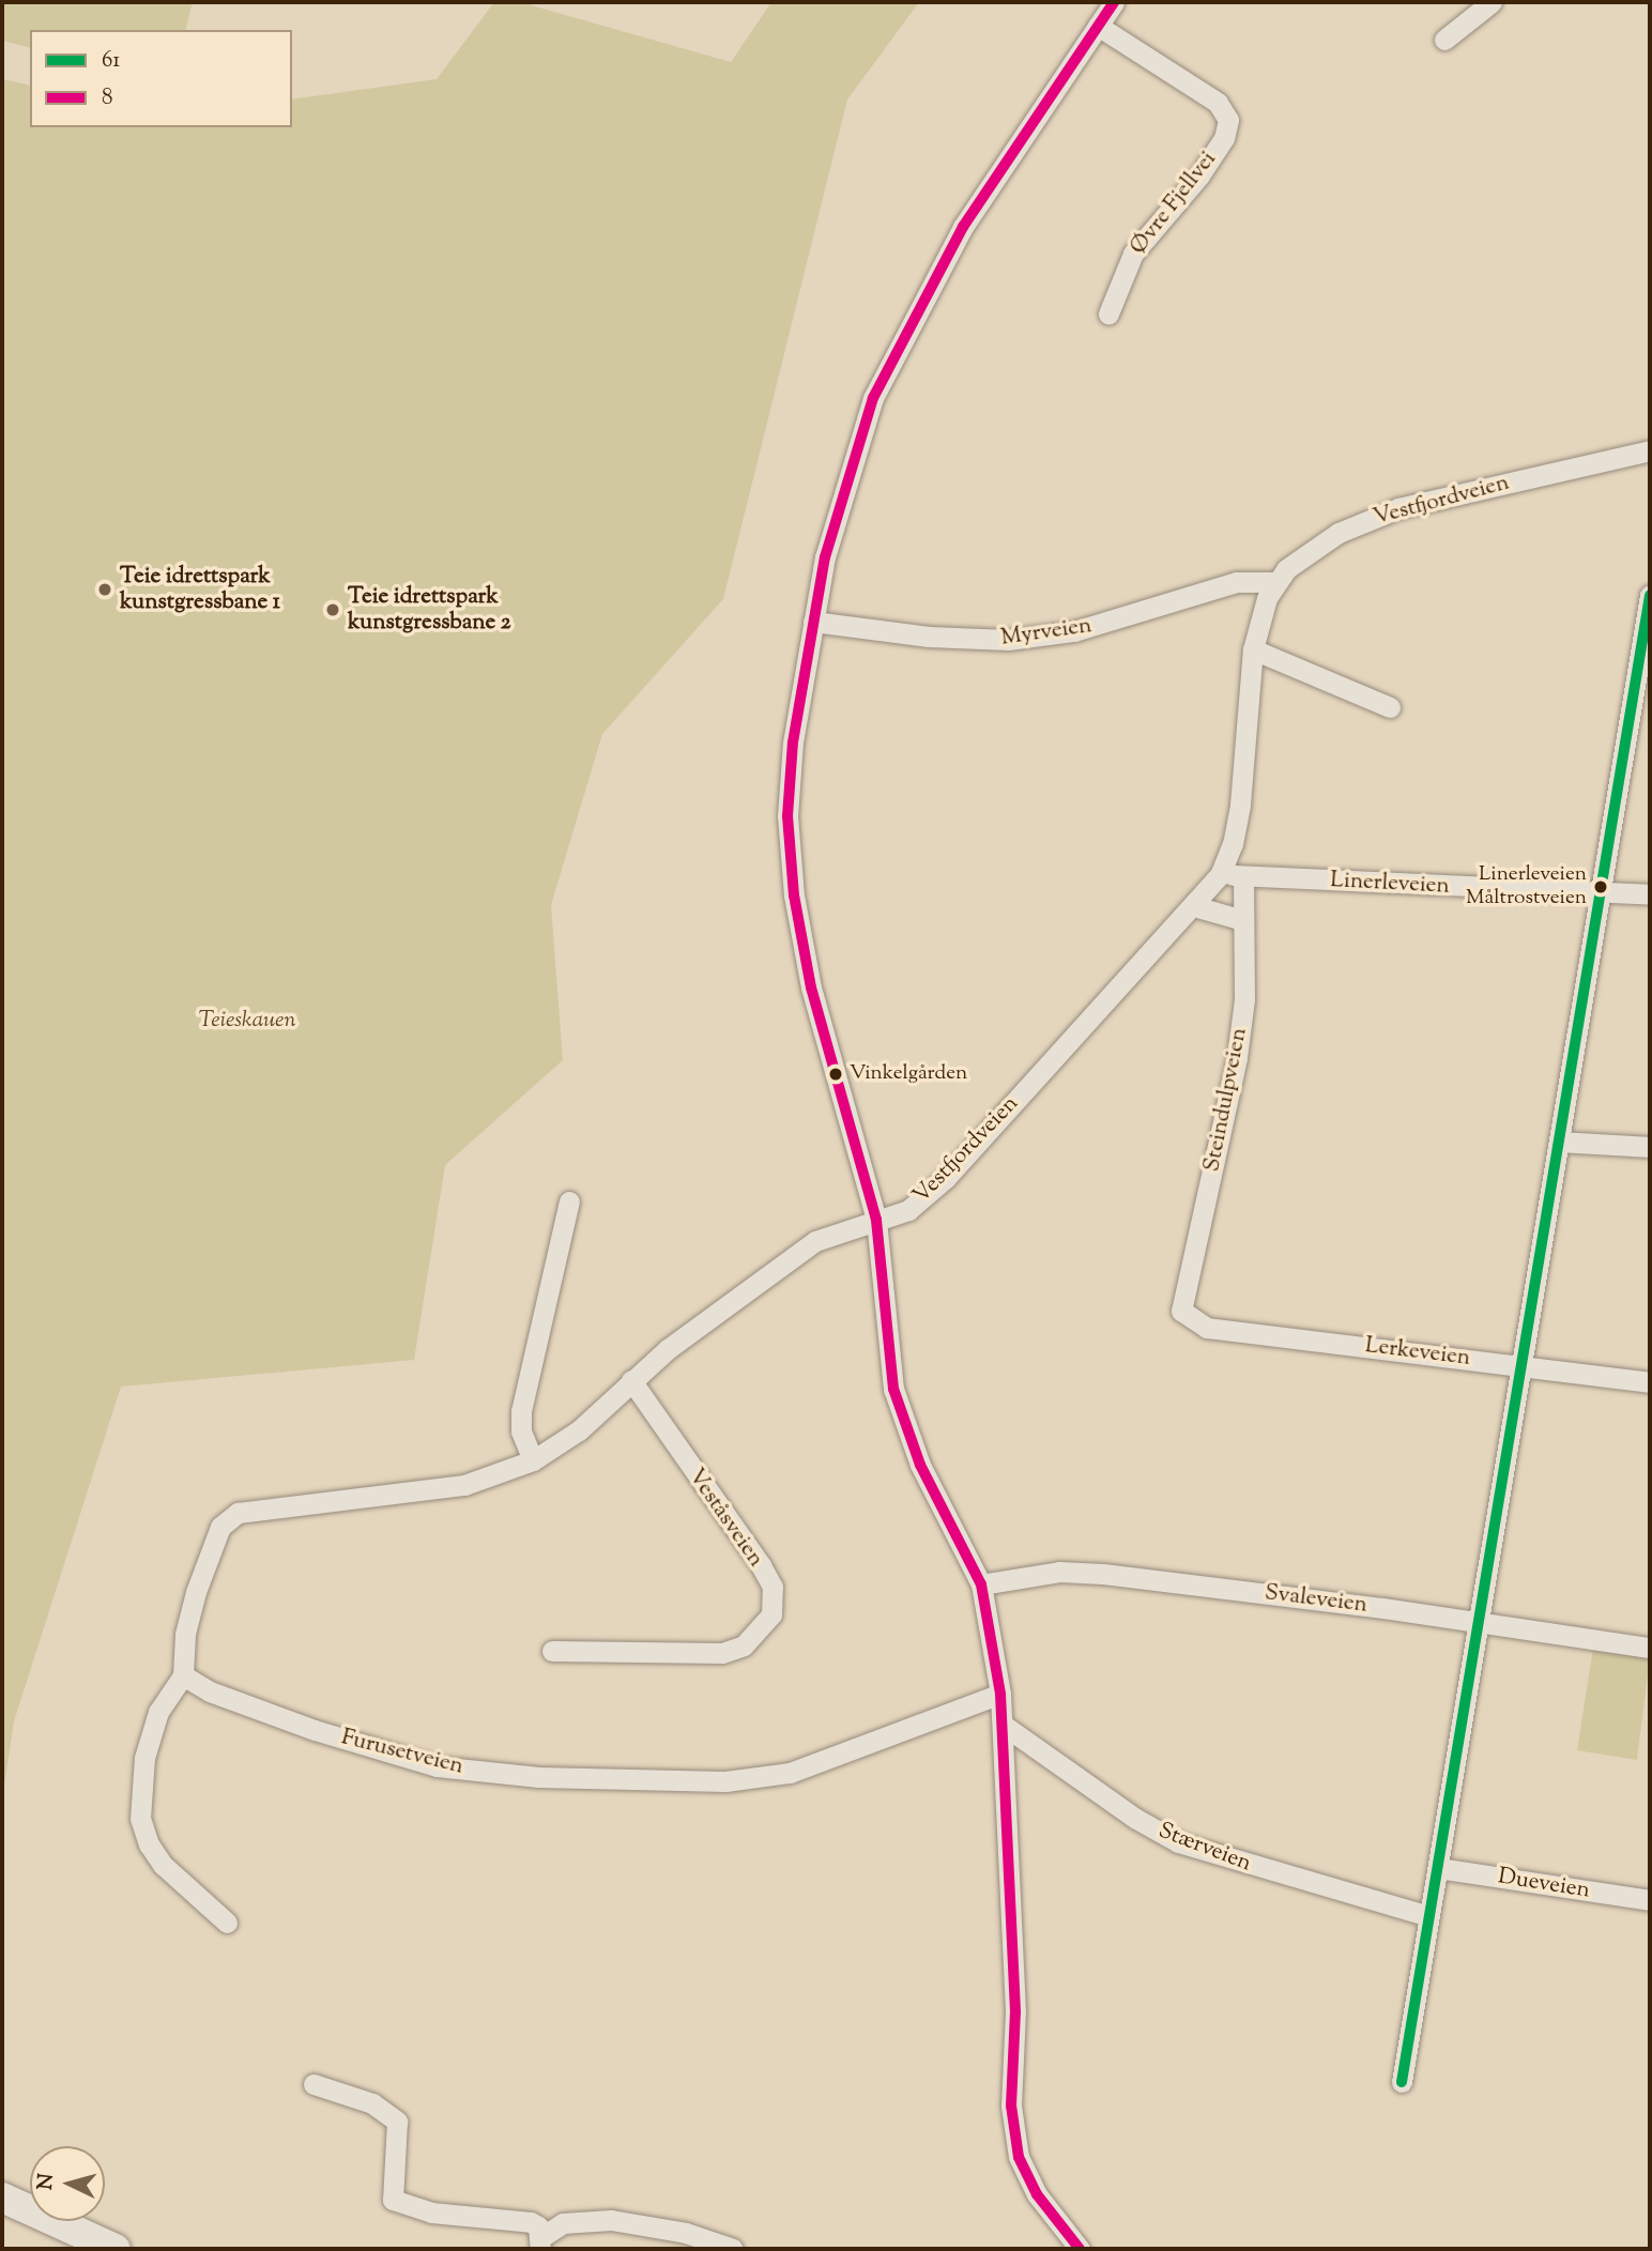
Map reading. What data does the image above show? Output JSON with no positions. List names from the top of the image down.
{
  "streets": {
    "street": [
      "Øvre Fjellvei",
      "Vestfjordveien",
      "Myrveien",
      "Linerleveien",
      "Steindulpveien",
      "Lerkeveien",
      "Veståsveien",
      "Svaleveien",
      "Furusetveien",
      "Stærveien",
      "Dueveien"
    ]
  },
  "crossings": [
    ["Vestfjordveien", "Myrveien"],
    ["Vestfjordveien", "Linerleveien"],
    ["Linerleveien", "Steindulpveien"],
    ["Steindulpveien", "Lerkeveien"]
  ],
  "parks": ["Teieskauen"],
  "places": [
    "Teie idrettspark kunstgressbane 1",
    "Teie idrettspark kunstgressbane 2",
    "Linerleveien Måltrostveien",
    "Vinkelgården"
  ],
  "lines": ["transit line 8", "transit line 61"],
  "legend": ["61", "8"],
  "north": "left"
}
